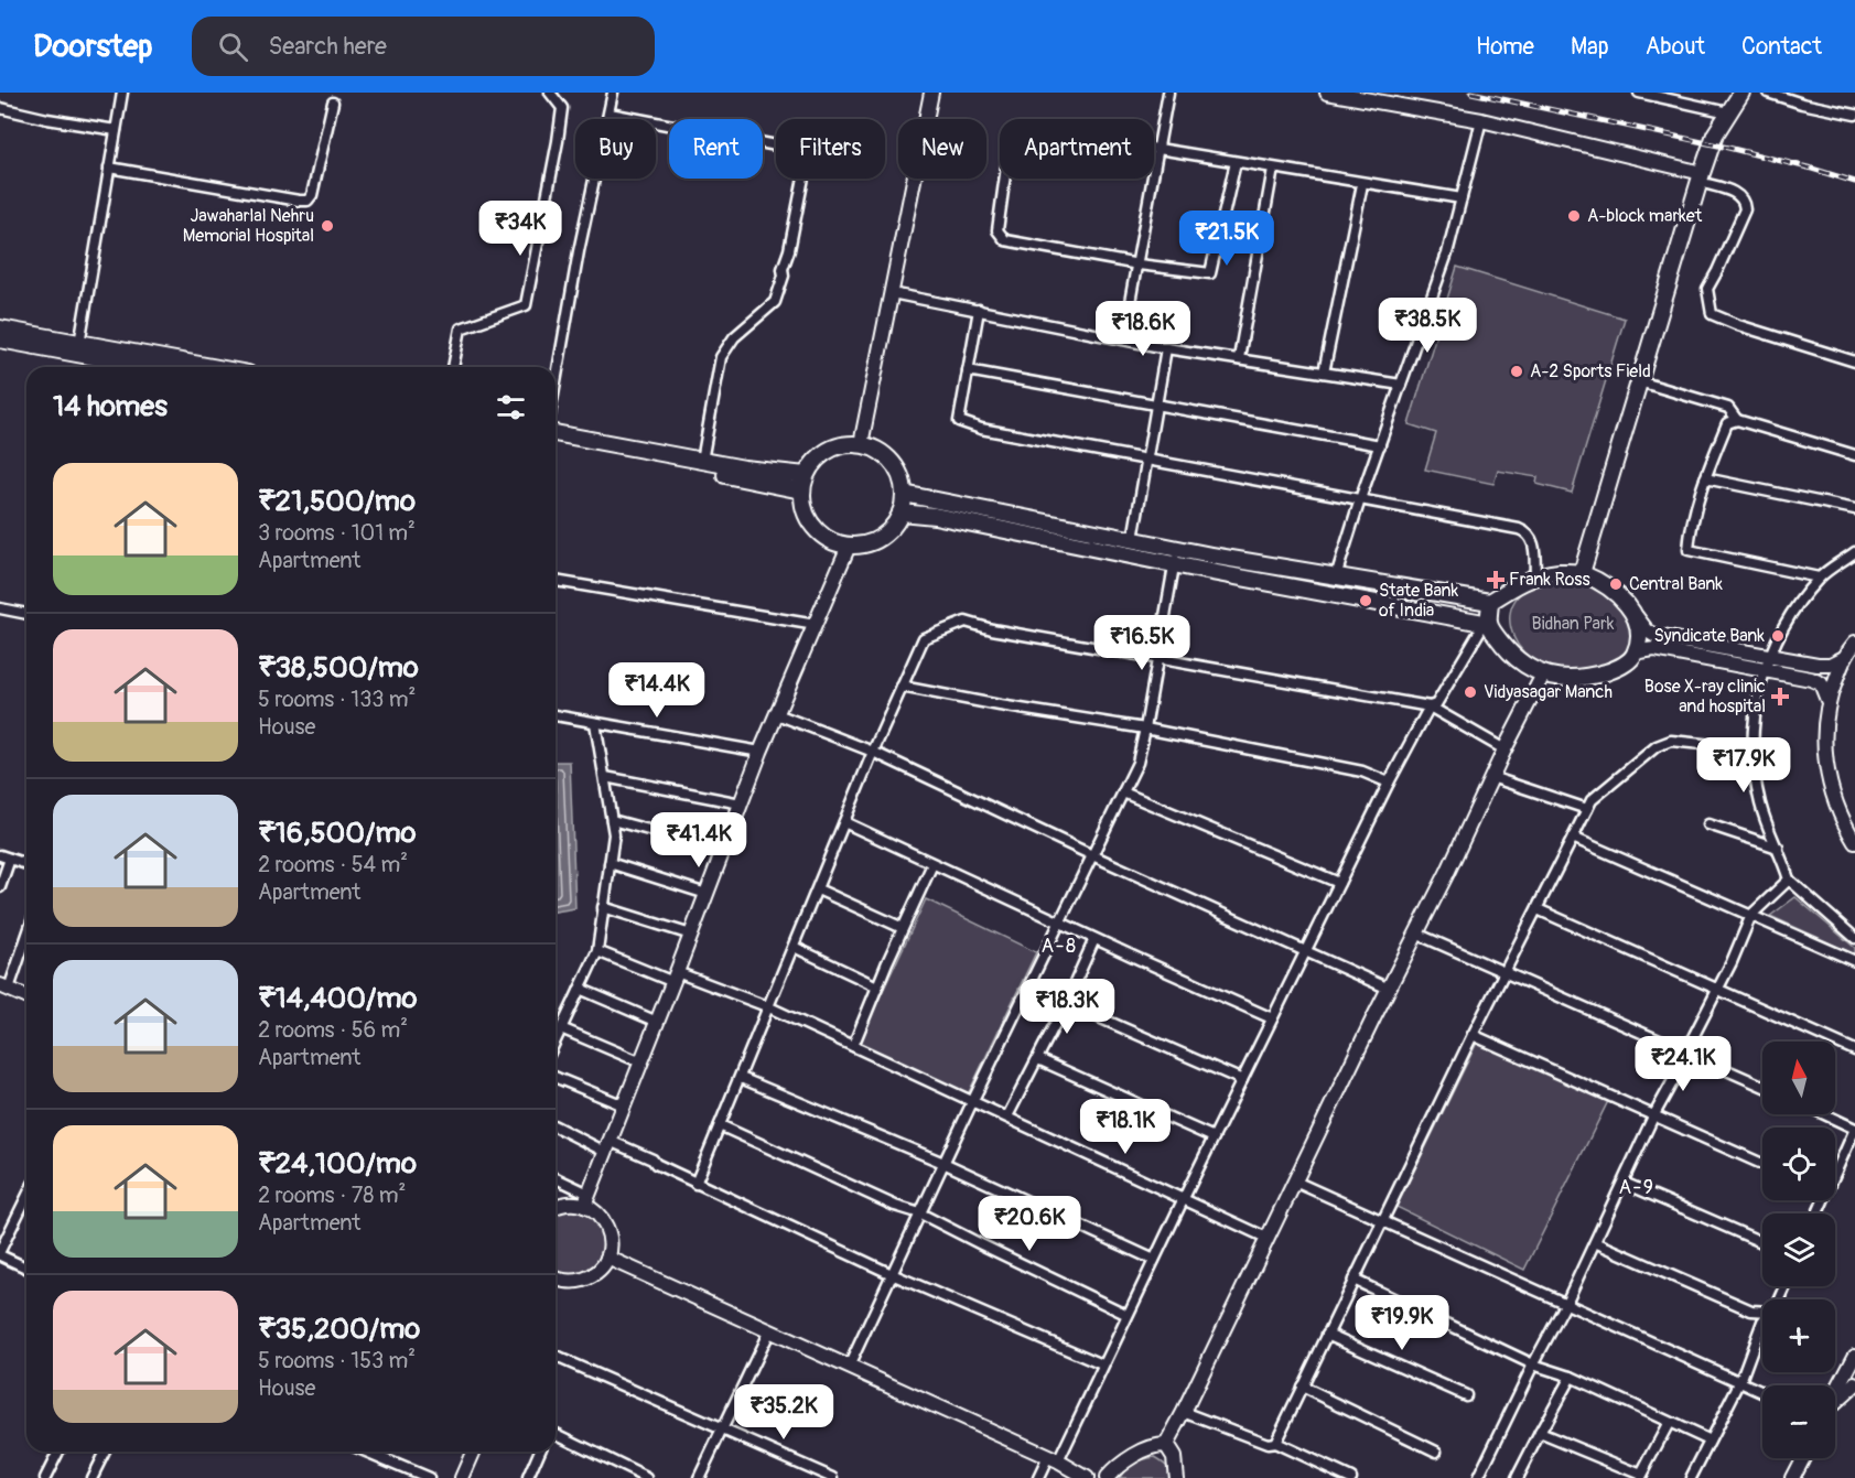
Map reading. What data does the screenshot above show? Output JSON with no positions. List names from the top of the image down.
{
  "districts": ["A-8", "A-9"],
  "parks": ["Bidhan Park"],
  "places": {
    "other": [
      "A-block market",
      "Jawaharlal Nehru Memorial Hospital",
      "A-2 Sports Field",
      "Central Bank",
      "State Bank of India",
      "Syndicate Bank",
      "Vidyasagar Manch"
    ],
    "health": ["Frank Ross", "Bose X-ray clinic and hospital"]
  },
  "north": "top",
  "page": {
    "header": "Doorstep",
    "search": "Search here",
    "nav": [
      "Home",
      "Map",
      "About",
      "Contact"
    ],
    "chip": [
      "Buy",
      "Rent",
      "Filters",
      "New",
      "Apartment"
    ],
    "price": [
      "₹34K",
      "₹21.5K",
      "₹38.5K",
      "₹18.6K",
      "₹16.5K",
      "₹14.4K",
      "₹17.9K",
      "₹41.4K",
      "₹18.3K",
      "₹24.1K",
      "₹18.1K",
      "₹20.6K",
      "₹19.9K",
      "₹35.2K"
    ],
    "heading": "14 homes",
    "list": [
      {
        "name": "₹21,500/mo",
        "note": "3 rooms · 101 m² · Apartment"
      },
      {
        "name": "₹38,500/mo",
        "note": "5 rooms · 133 m² · House"
      },
      {
        "name": "₹16,500/mo",
        "note": "2 rooms · 54 m² · Apartment"
      },
      {
        "name": "₹14,400/mo",
        "note": "2 rooms · 56 m² · Apartment"
      },
      {
        "name": "₹24,100/mo",
        "note": "2 rooms · 78 m² · Apartment"
      },
      {
        "name": "₹35,200/mo",
        "note": "5 rooms · 153 m² · House"
      }
    ],
    "map_buttons": ["+", "−"]
  }
}
